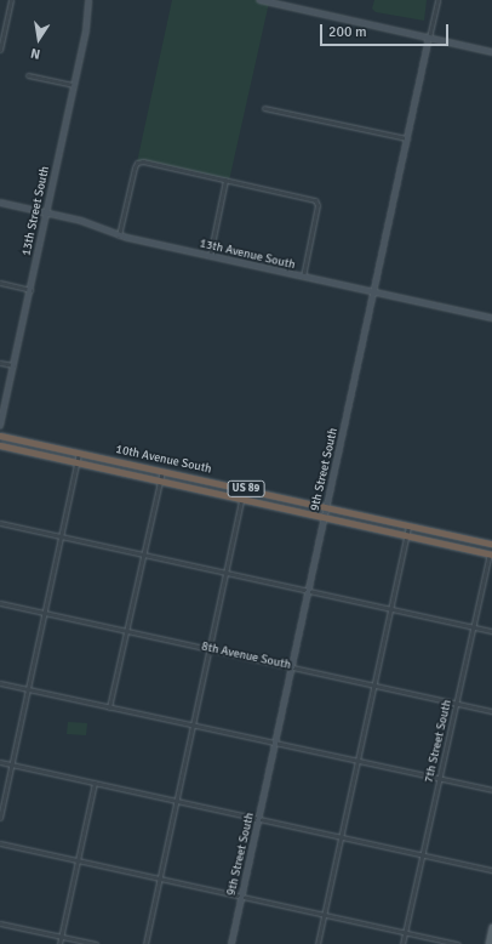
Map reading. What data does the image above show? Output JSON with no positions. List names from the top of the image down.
{
  "streets": {
    "highway": ["10th Avenue South", "US 89"],
    "street": [
      "13th Street South",
      "13th Avenue South",
      "9th Street South",
      "8th Avenue South",
      "7th Street South"
    ]
  },
  "crossings": [
    ["13th Street South", "13th Avenue South"],
    ["13th Avenue South", "9th Street South"],
    ["10th Avenue South", "9th Street South"],
    ["10th Avenue South", "7th Street South"],
    ["9th Street South", "8th Avenue South"],
    ["8th Avenue South", "7th Street South"]
  ],
  "scale_bar": "200 m",
  "north": "bottom"
}
